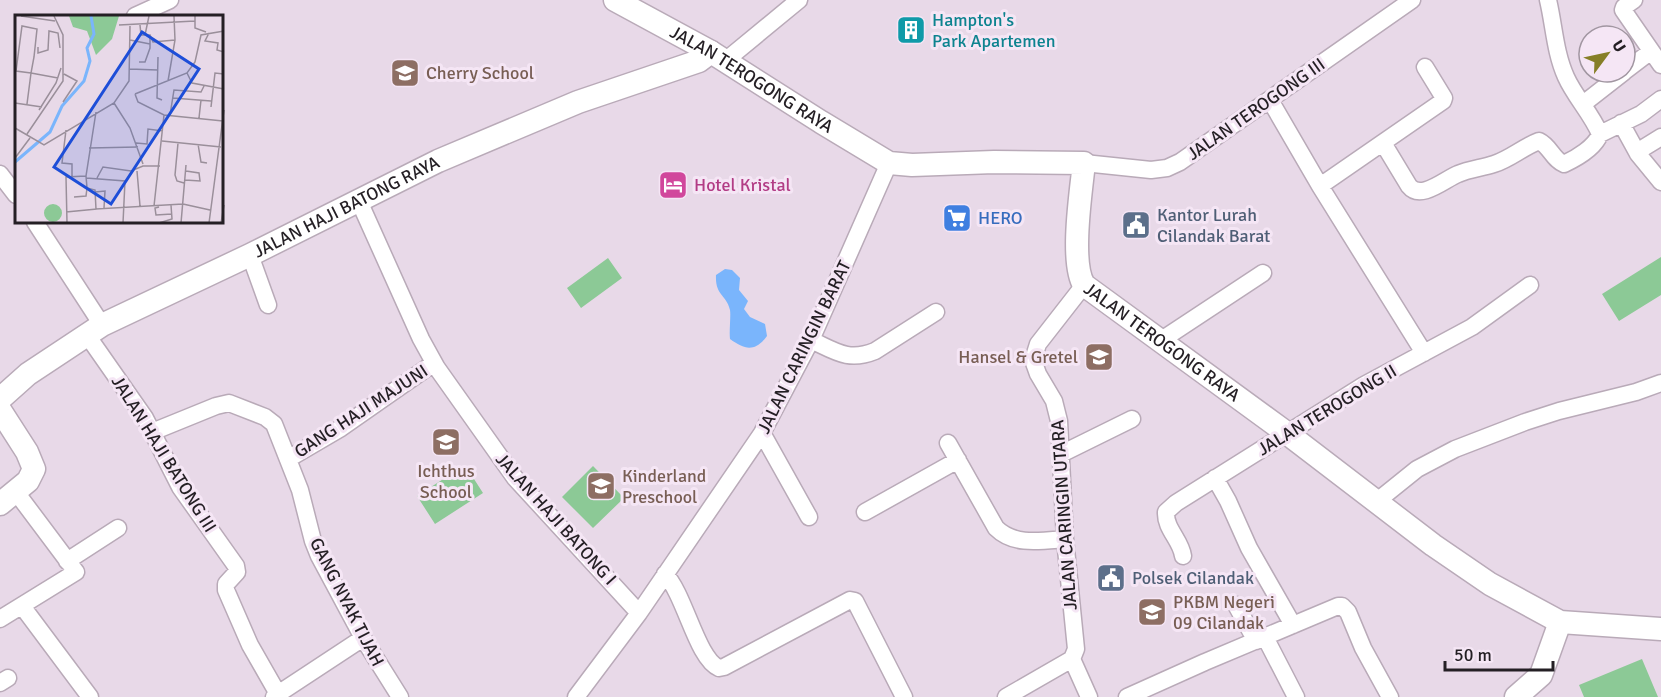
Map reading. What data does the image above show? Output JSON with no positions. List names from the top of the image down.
{
  "streets": {
    "street": [
      "JALAN TEROGONG RAYA",
      "JALAN TEROGONG III",
      "JALAN HAJI BATONG RAYA",
      "JALAN CARINGIN BARAT",
      "JALAN TEROGONG II",
      "GANG HAJI MAJUNI",
      "JALAN HAJI BATONG III",
      "JALAN CARINGIN UTARA",
      "JALAN HAJI BATONG I",
      "GANG NYAK TIJAH"
    ]
  },
  "crossings": [
    ["JALAN TEROGONG RAYA", "JALAN TEROGONG III"],
    ["JALAN TEROGONG RAYA", "JALAN HAJI BATONG RAYA"],
    ["JALAN TEROGONG RAYA", "JALAN CARINGIN BARAT"],
    ["JALAN TEROGONG RAYA", "JALAN TEROGONG II"],
    ["JALAN TEROGONG RAYA", "JALAN CARINGIN UTARA"],
    ["JALAN HAJI BATONG RAYA", "JALAN HAJI BATONG III"],
    ["JALAN HAJI BATONG RAYA", "JALAN HAJI BATONG I"],
    ["JALAN CARINGIN BARAT", "JALAN HAJI BATONG I"],
    ["GANG HAJI MAJUNI", "JALAN HAJI BATONG I"],
    ["GANG HAJI MAJUNI", "GANG NYAK TIJAH"],
    ["JALAN HAJI BATONG III", "GANG NYAK TIJAH"]
  ],
  "places": {
    "building": ["Hampton's Park Apartemen"],
    "school or university": [
      "Cherry School",
      "Hansel & Gretel",
      "Ichthus School",
      "Kinderland Preschool",
      "PKBM Negeri 09 Cilandak"
    ],
    "hotel": ["Hotel Kristal"],
    "supermarket": ["HERO"],
    "public building": ["Kantor Lurah Cilandak Barat", "Polsek Cilandak"]
  },
  "scale_bar": "50 m",
  "north": "top right"
}
